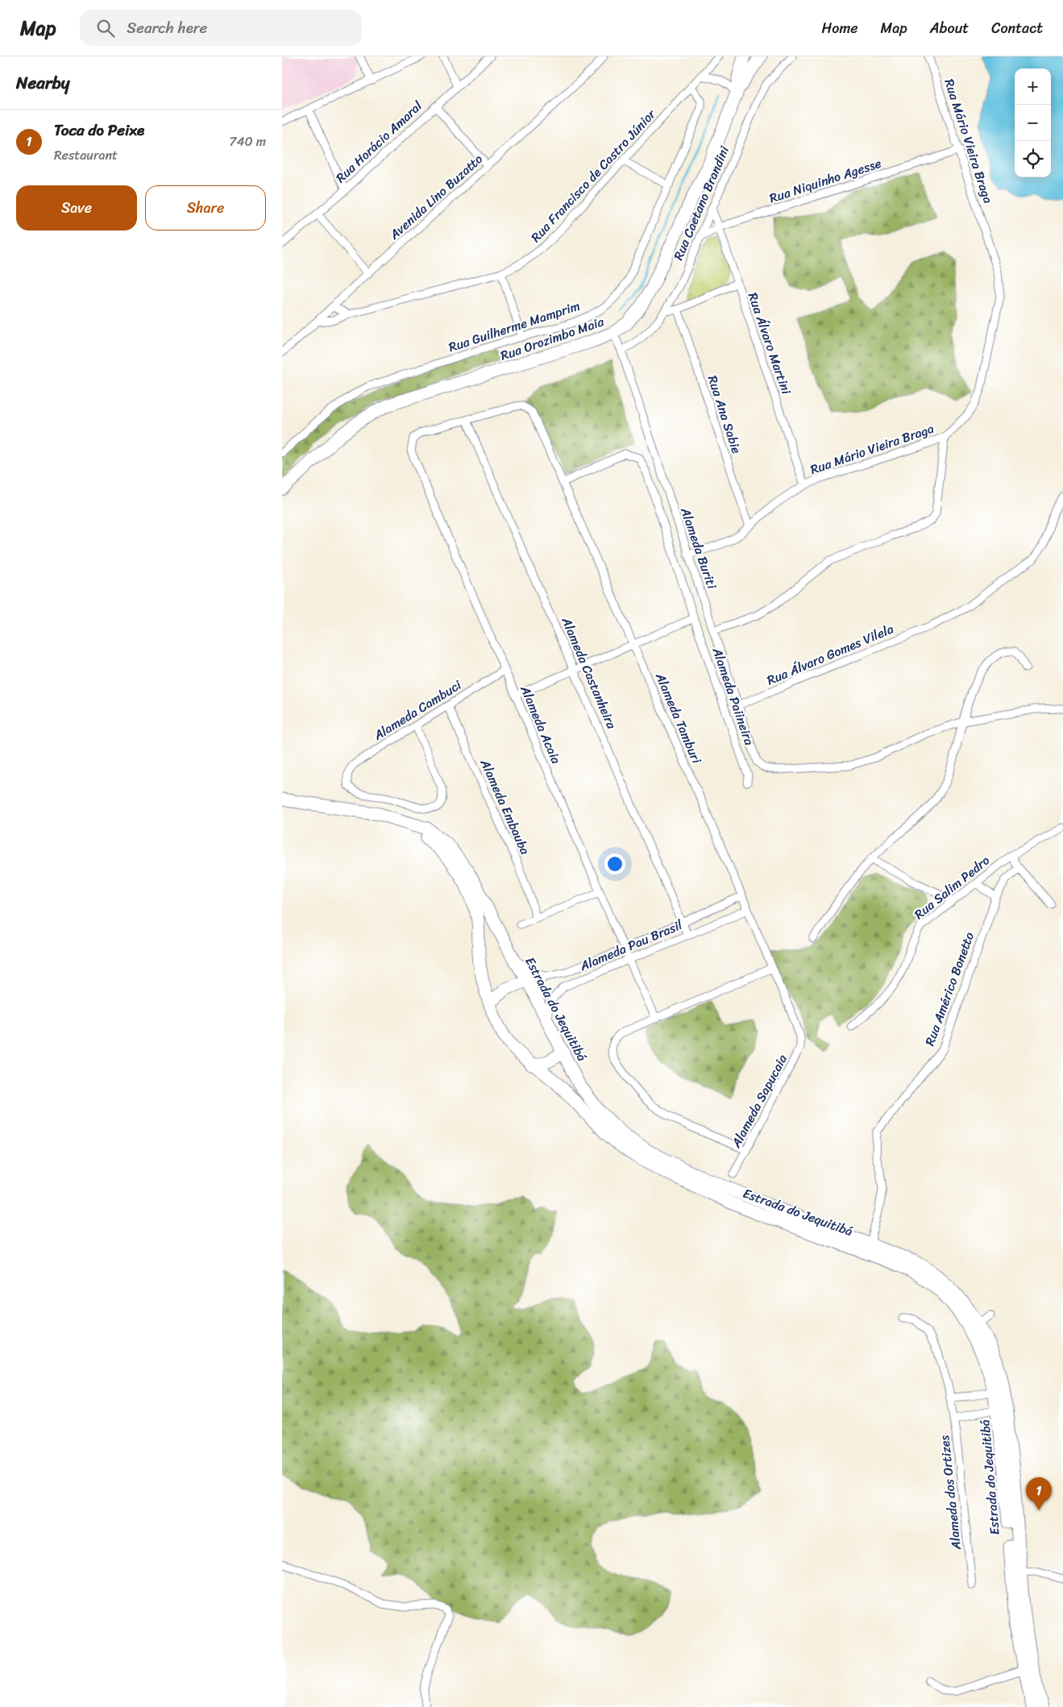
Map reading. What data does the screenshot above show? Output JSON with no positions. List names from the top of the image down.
{
  "streets": {
    "main road": ["Rua Orozimbo Maia", "Estrada do Jequitibá"],
    "street": [
      "Rua Mário Vieira Braga",
      "Rua Horácio Amaral",
      "Rua Francisco de Castro Júnior",
      "Rua Niquinho Agesse",
      "Avenida Lino Buzatto",
      "Rua Caetano Brandini",
      "Rua Guilherme Mamprim",
      "Rua Álvaro Martini",
      "Rua Ana Sabie",
      "Alameda Buriti",
      "Rua Álvaro Gomes Vilela",
      "Alameda Castanheira",
      "Alameda Paiineira",
      "Alameda Cambuci",
      "Alameda Tamburi",
      "Alameda Acaia",
      "Alameda Embauba",
      "Rua Salim Pedro",
      "Alameda Pau Brasil",
      "Rua Américo Bonetto",
      "Alameda Sapucaia",
      "Alameda dos Ortizes"
    ]
  },
  "crossings": [
    ["Rua Mário Vieira Braga", "Rua Niquinho Agesse"],
    ["Rua Mário Vieira Braga", "Rua Álvaro Martini"],
    ["Rua Mário Vieira Braga", "Rua Ana Sabie"],
    ["Rua Mário Vieira Braga", "Alameda Buriti"],
    ["Rua Francisco de Castro Júnior", "Avenida Lino Buzatto"],
    ["Rua Francisco de Castro Júnior", "Rua Guilherme Mamprim"],
    ["Rua Niquinho Agesse", "Rua Caetano Brandini"],
    ["Rua Niquinho Agesse", "Rua Álvaro Martini"],
    ["Rua Caetano Brandini", "Rua Álvaro Martini"],
    ["Rua Caetano Brandini", "Alameda Buriti"],
    ["Rua Orozimbo Maia", "Alameda Buriti"],
    ["Alameda Buriti", "Rua Álvaro Gomes Vilela"],
    ["Alameda Castanheira", "Alameda Tamburi"],
    ["Alameda Castanheira", "Alameda Acaia"],
    ["Alameda Castanheira", "Alameda Pau Brasil"],
    ["Alameda Paiineira", "Alameda Tamburi"],
    ["Alameda Cambuci", "Alameda Acaia"],
    ["Alameda Cambuci", "Alameda Embauba"],
    ["Alameda Tamburi", "Alameda Acaia"],
    ["Alameda Tamburi", "Alameda Pau Brasil"],
    ["Alameda Tamburi", "Alameda Sapucaia"],
    ["Alameda Acaia", "Alameda Pau Brasil"],
    ["Alameda Pau Brasil", "Estrada do Jequitibá"],
    ["Rua Américo Bonetto", "Estrada do Jequitibá"]
  ],
  "page": {
    "header": "Map",
    "search": "Search here",
    "nav": [
      "Home",
      "Map",
      "About",
      "Contact"
    ],
    "heading": "Nearby",
    "map_buttons": ["+", "−"],
    "list": [
      {
        "mark": "1",
        "name": "Toca do Peixe",
        "note": "Restaurant",
        "value": "740 m"
      }
    ],
    "buttons": ["Save", "Share"],
    "pins": "1"
  }
}
